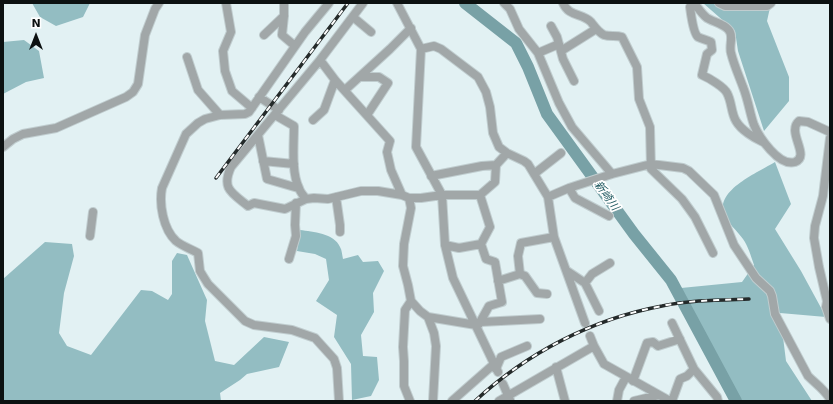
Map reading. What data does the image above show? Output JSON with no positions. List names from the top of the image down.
{
  "water": ["新崎川"],
  "north": "top"
}
